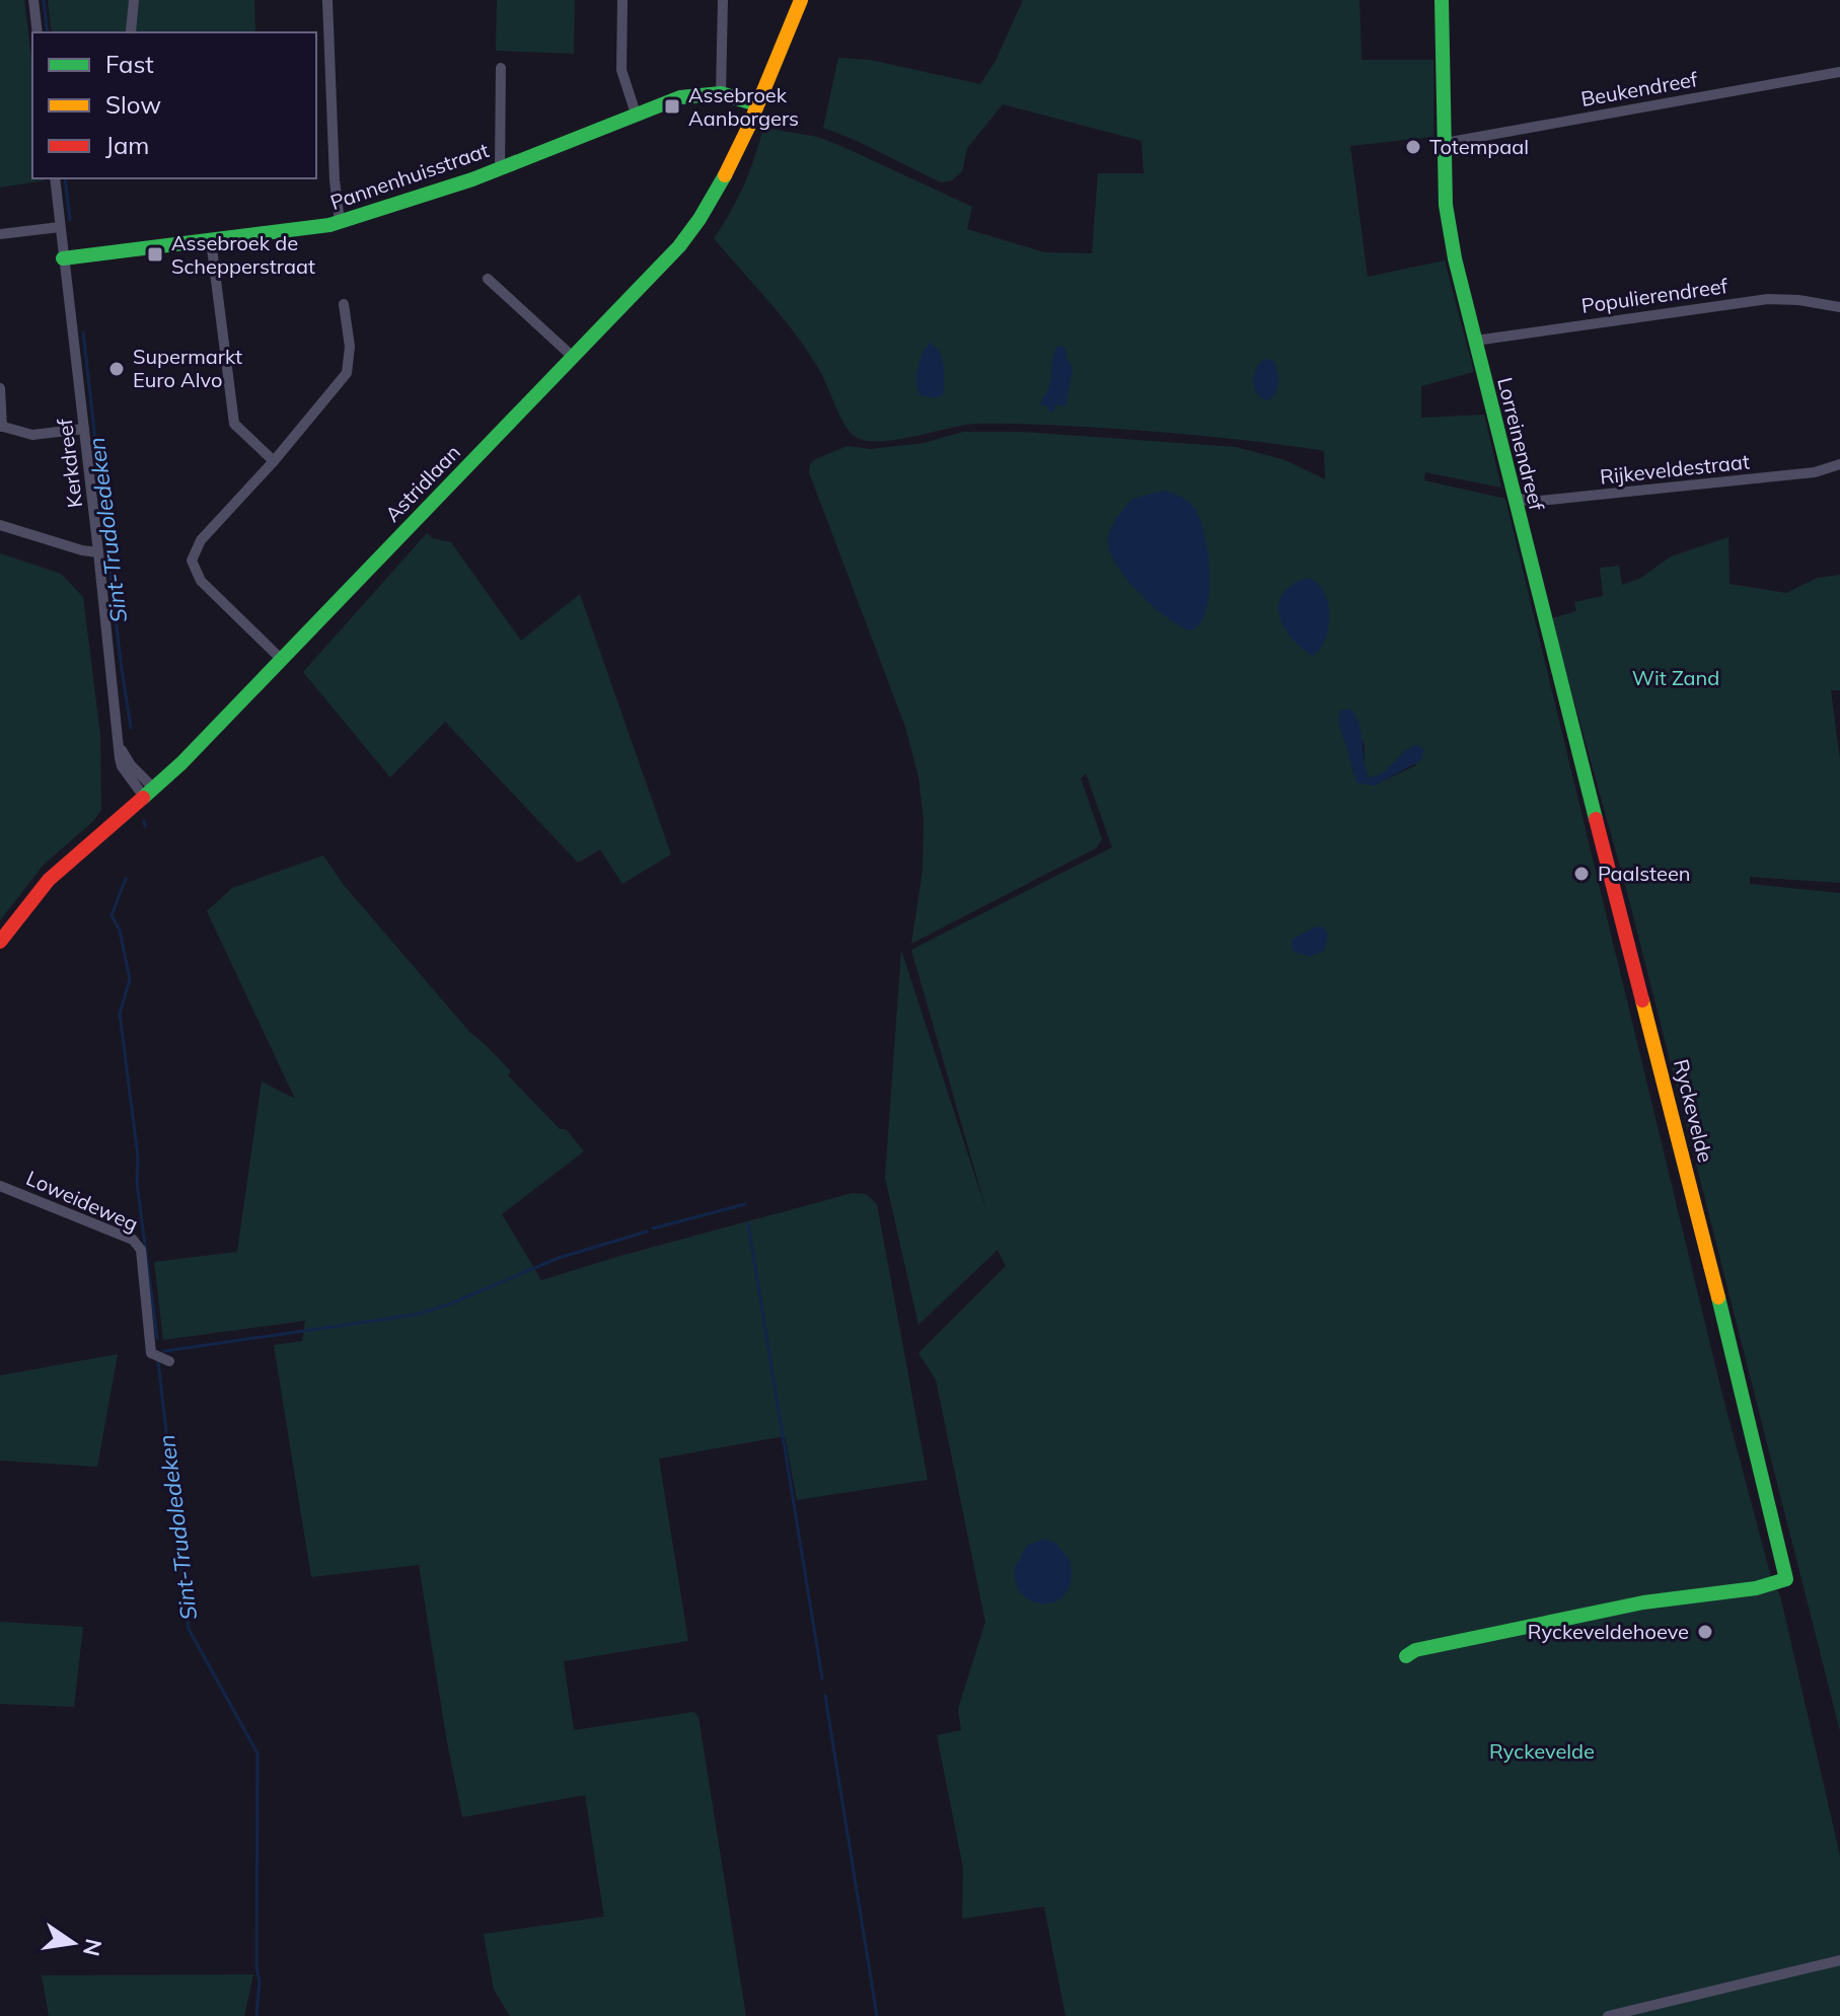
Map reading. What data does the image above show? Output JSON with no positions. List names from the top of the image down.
{
  "streets": {
    "street": [
      "Beukendreef",
      "Pannenhuisstraat",
      "Populierendreef",
      "Lorreinendreef",
      "Kerkdreef",
      "Rijkeveldestraat",
      "Astridlaan",
      "Ryckevelde",
      "Loweideweg"
    ]
  },
  "crossings": [
    ["Beukendreef", "Lorreinendreef"],
    ["Pannenhuisstraat", "Kerkdreef"],
    ["Pannenhuisstraat", "Astridlaan"],
    ["Populierendreef", "Lorreinendreef"],
    ["Lorreinendreef", "Rijkeveldestraat"],
    ["Lorreinendreef", "Ryckevelde"],
    ["Kerkdreef", "Astridlaan"]
  ],
  "water": ["Sint-Trudoledeken"],
  "parks": ["Wit Zand", "Ryckevelde"],
  "places": {
    "transit": ["Assebroek Aanborgers", "Assebroek de Schepperstraat"],
    "other": [
      "Totempaal",
      "Supermarkt Euro Alvo",
      "Paalsteen",
      "Ryckeveldehoeve"
    ]
  },
  "legend": ["Fast", "Slow", "Jam"],
  "north": "right"
}
